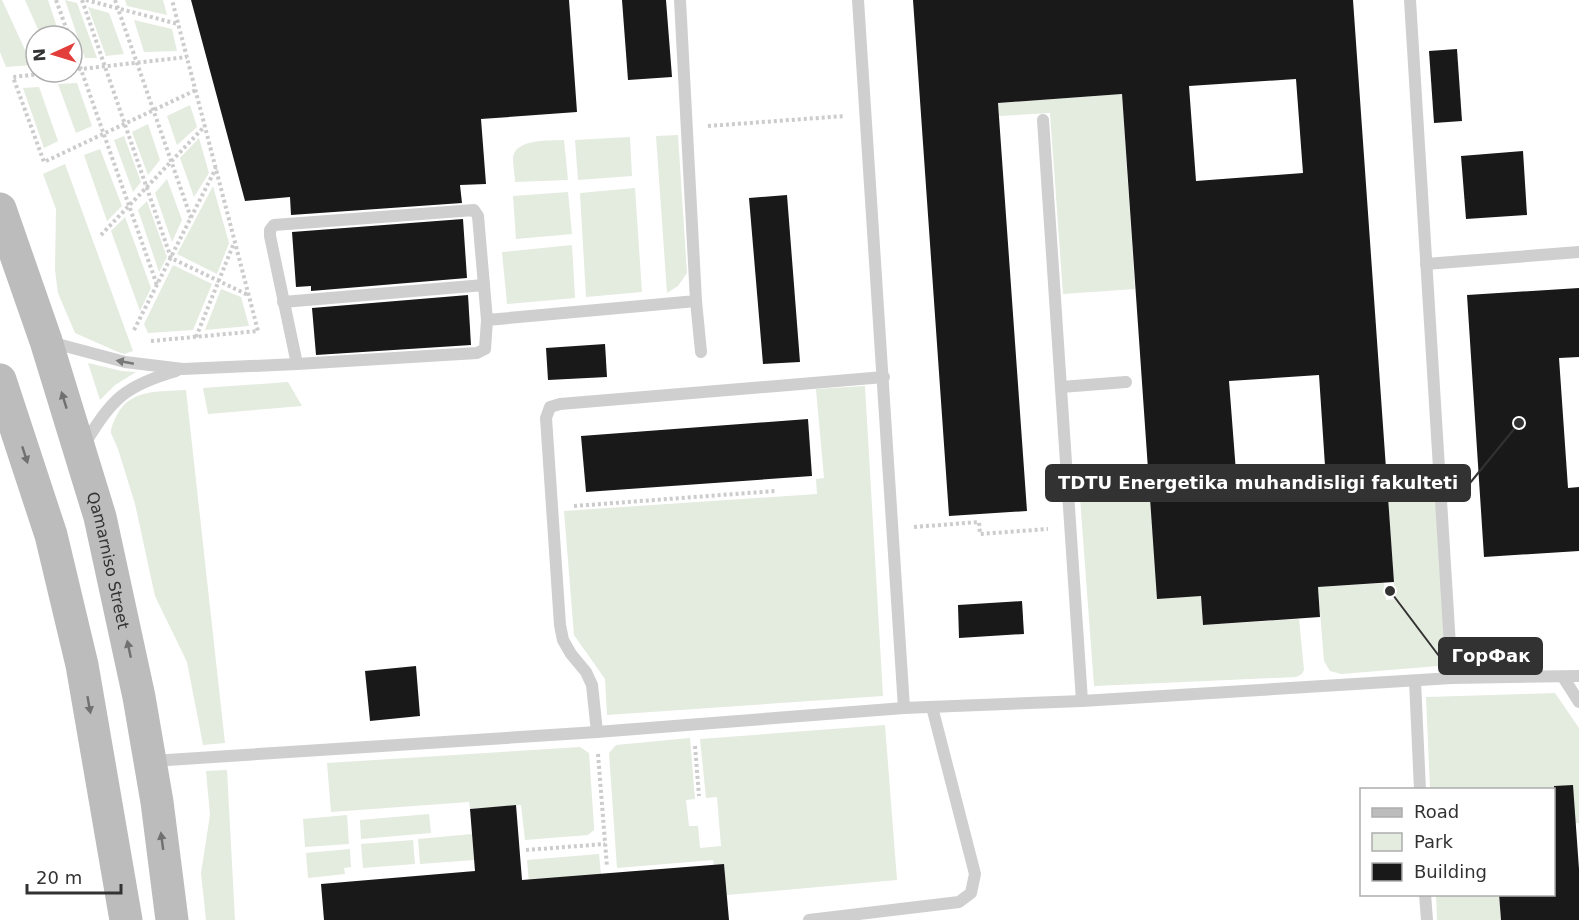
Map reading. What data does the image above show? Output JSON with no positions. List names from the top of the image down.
{
  "streets": {
    "main road": ["Qamarniso Street"]
  },
  "places": ["TDTU Energetika muhandisligi fakulteti", "ГорФак"],
  "legend": ["Road", "Park", "Building"],
  "scale_bar": "20 m",
  "north": "left"
}
